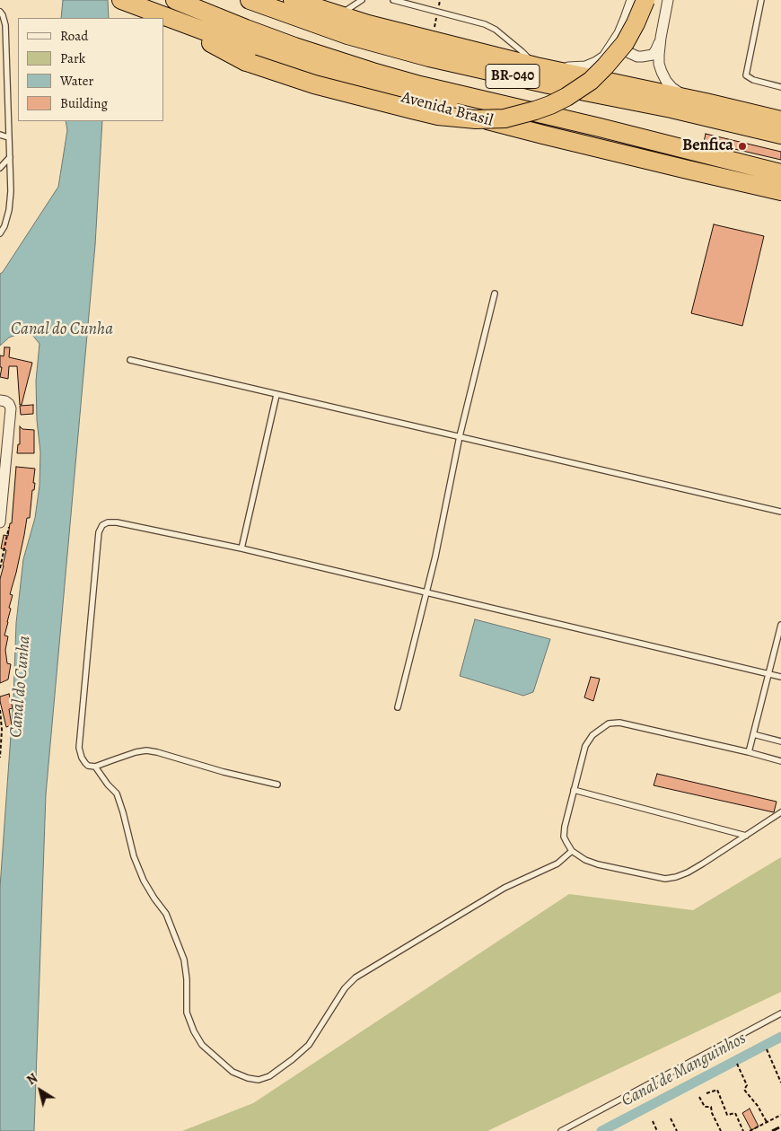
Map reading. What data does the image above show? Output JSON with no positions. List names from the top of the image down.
{
  "streets": {
    "highway": ["BR-040", "Avenida Brasil"]
  },
  "water": ["Canal do Cunha", "Canal de Manguinhos"],
  "places": ["Benfica"],
  "legend": [
    "Road",
    "Park",
    "Water",
    "Building"
  ],
  "north": "top left"
}
